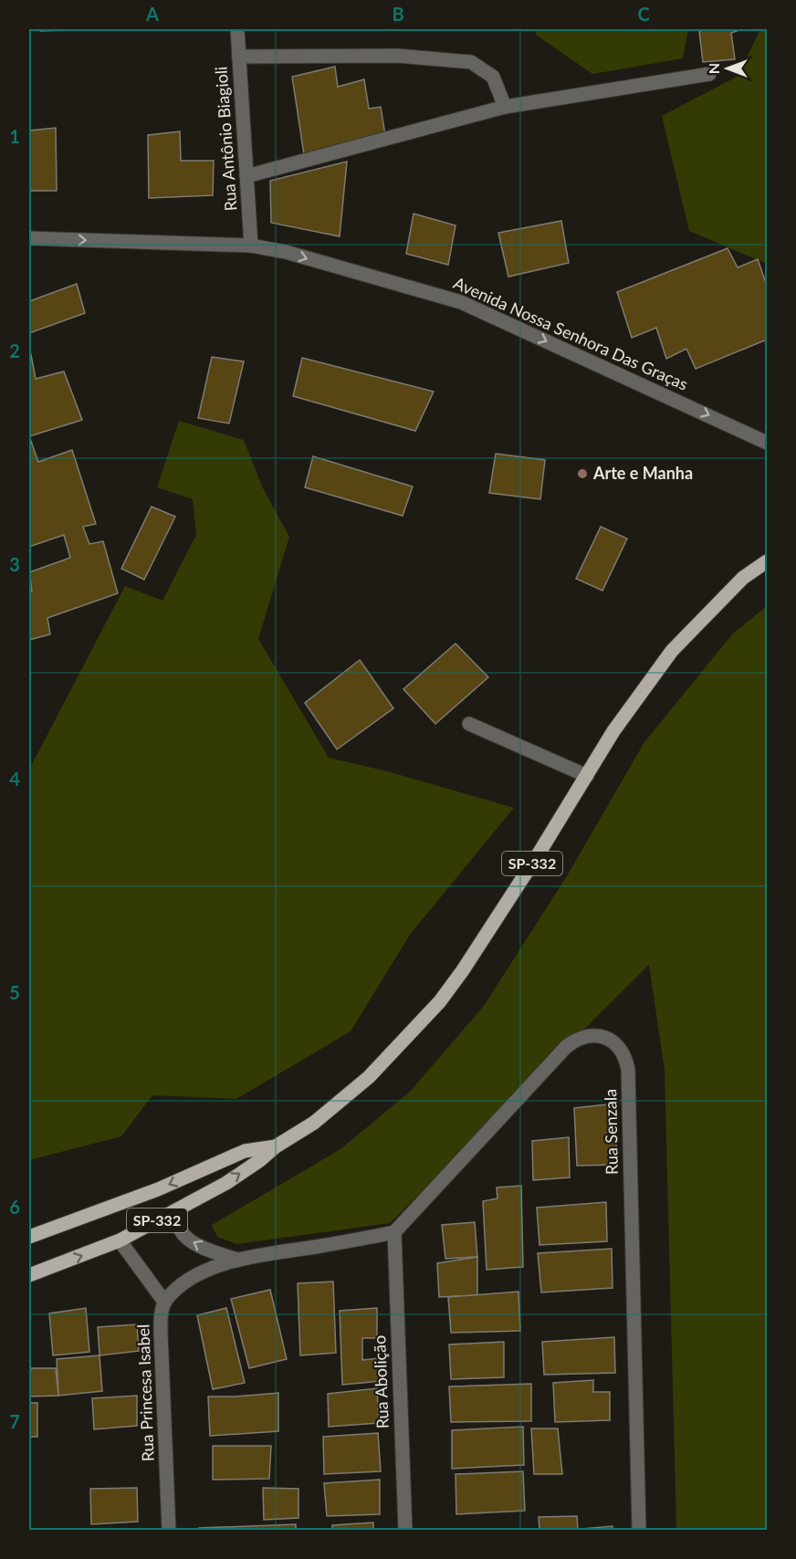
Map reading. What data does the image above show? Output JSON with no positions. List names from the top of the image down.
{
  "streets": {
    "main road": ["SP-332"],
    "street": [
      "Rua Antônio Biagioli",
      "Avenida Nossa Senhora Das Graças",
      "Rua Senzala",
      "Rua Abolição",
      "Rua Princesa Isabel"
    ]
  },
  "crossings": [
    ["Rua Antônio Biagioli", "Avenida Nossa Senhora Das Graças"],
    ["Rua Senzala", "Rua Abolição"],
    ["Rua Senzala", "Rua Princesa Isabel"],
    ["Rua Abolição", "Rua Princesa Isabel"]
  ],
  "one_way": ["Avenida Nossa Senhora Das Graças"],
  "places": ["Arte e Manha"],
  "north": "left",
  "grid": {
    "columns": ["A", "B", "C"],
    "rows": [
      "1",
      "2",
      "3",
      "4",
      "5",
      "6",
      "7"
    ]
  }
}
